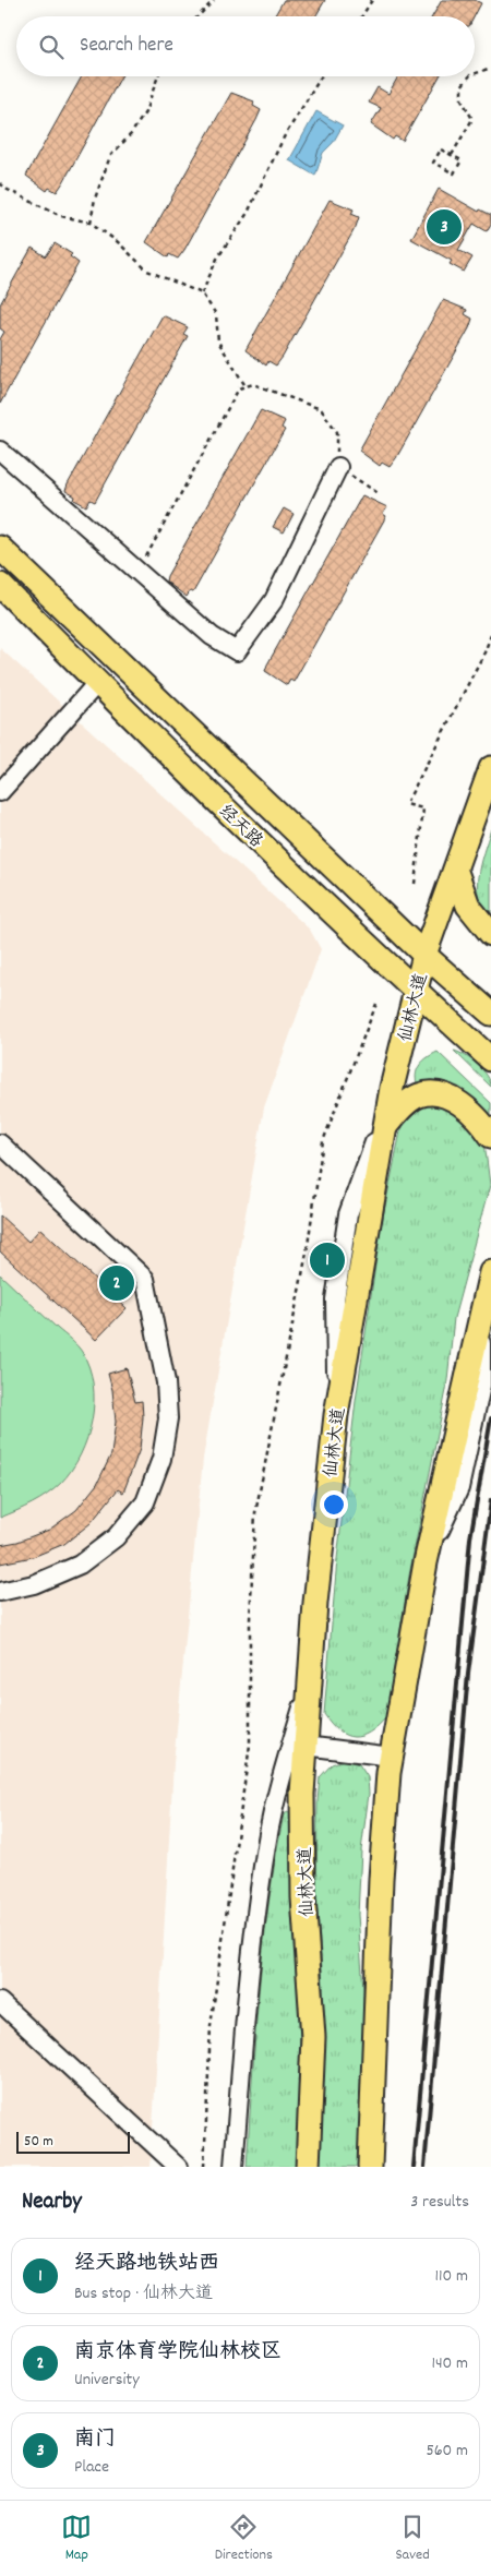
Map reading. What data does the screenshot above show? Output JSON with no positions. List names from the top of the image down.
{
  "streets": {
    "main road": ["经天路", "仙林大道"]
  },
  "crossings": [
    ["经天路", "仙林大道"]
  ],
  "scale_bar": "50 m",
  "page": {
    "search": "Search here",
    "pins": ["3", "1", "2"],
    "scale": "50 m",
    "heading": ["Nearby", "3 results"],
    "list": [
      {
        "mark": "1",
        "name": "经天路地铁站西",
        "note": "Bus stop · 仙林大道",
        "value": "110 m"
      },
      {
        "mark": "2",
        "name": "南京体育学院仙林校区",
        "note": "University",
        "value": "140 m"
      },
      {
        "mark": "3",
        "name": "南门",
        "note": "Place",
        "value": "560 m"
      }
    ],
    "nav": ["Map", "Directions", "Saved"]
  }
}
